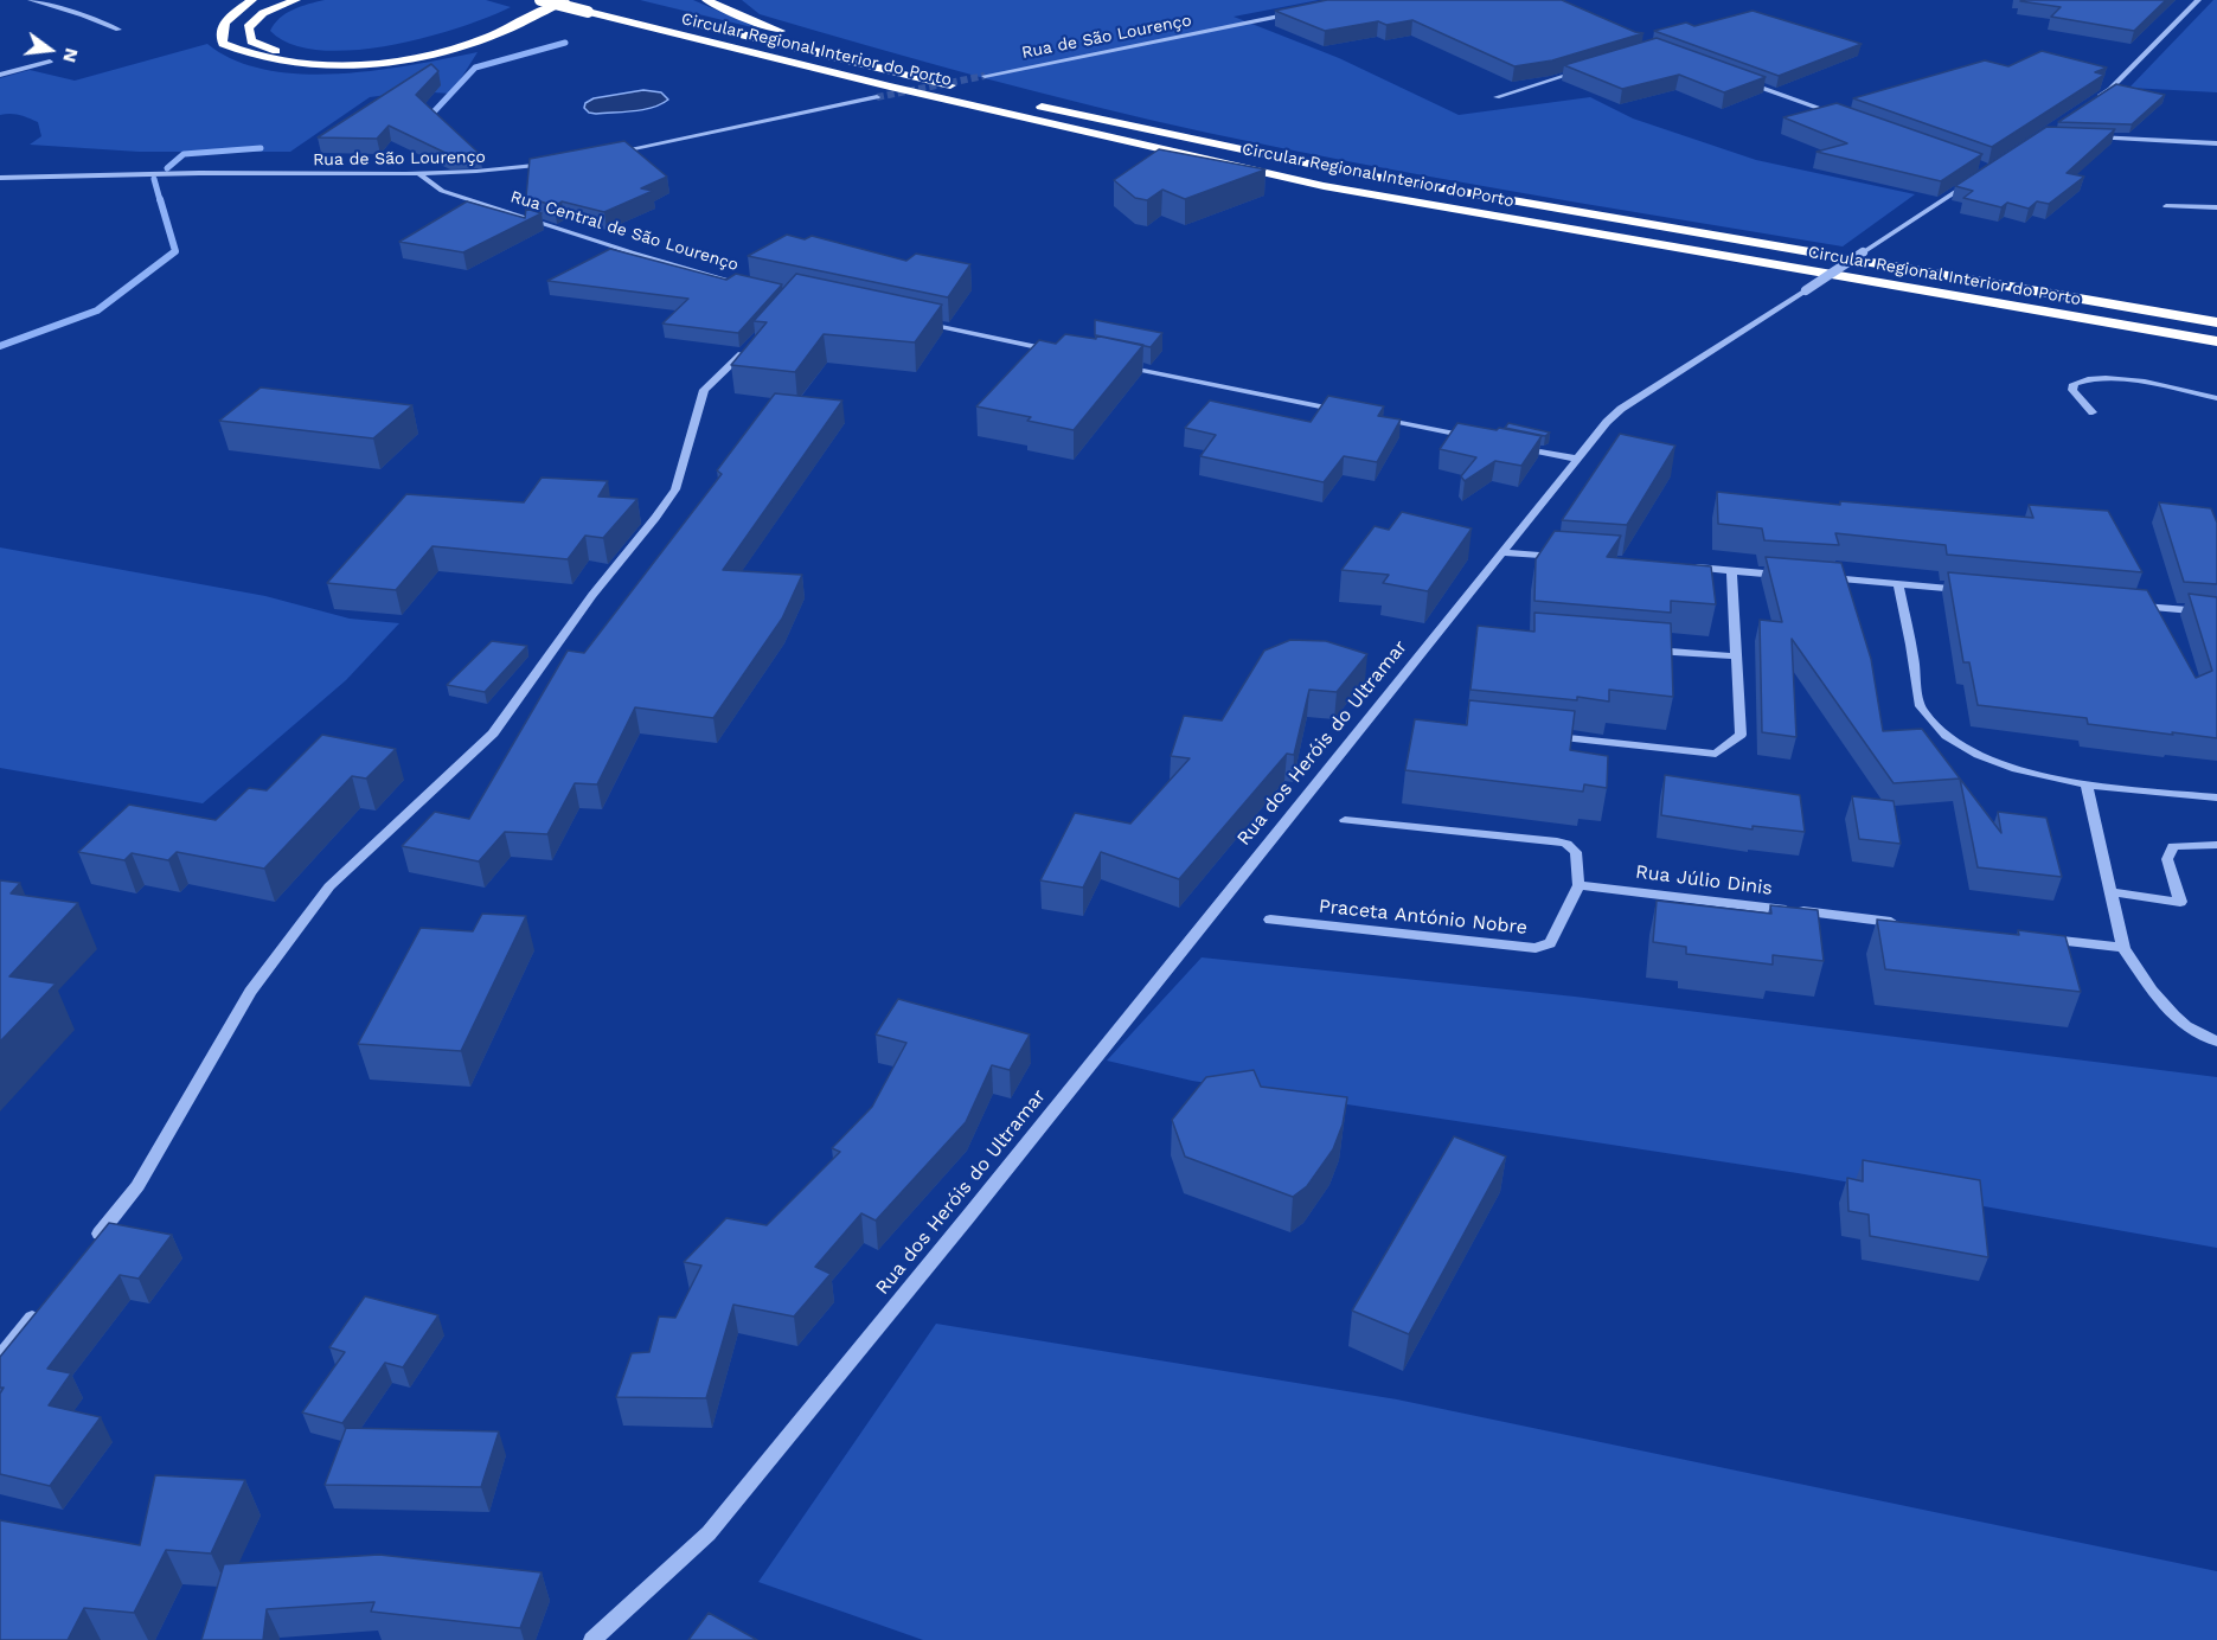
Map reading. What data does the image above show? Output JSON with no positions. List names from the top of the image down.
{
  "streets": {
    "highway": ["Circular Regional Interior do Porto"],
    "street": [
      "Rua de São Lourenço",
      "Rua Central de São Lourenço",
      "Rua dos Heróis do Ultramar",
      "Rua Júlio Dinis",
      "Praceta António Nobre"
    ]
  },
  "crossings": [
    ["Rua de São Lourenço", "Rua Central de São Lourenço"],
    ["Rua Júlio Dinis", "Praceta António Nobre"]
  ],
  "north": "right"
}
